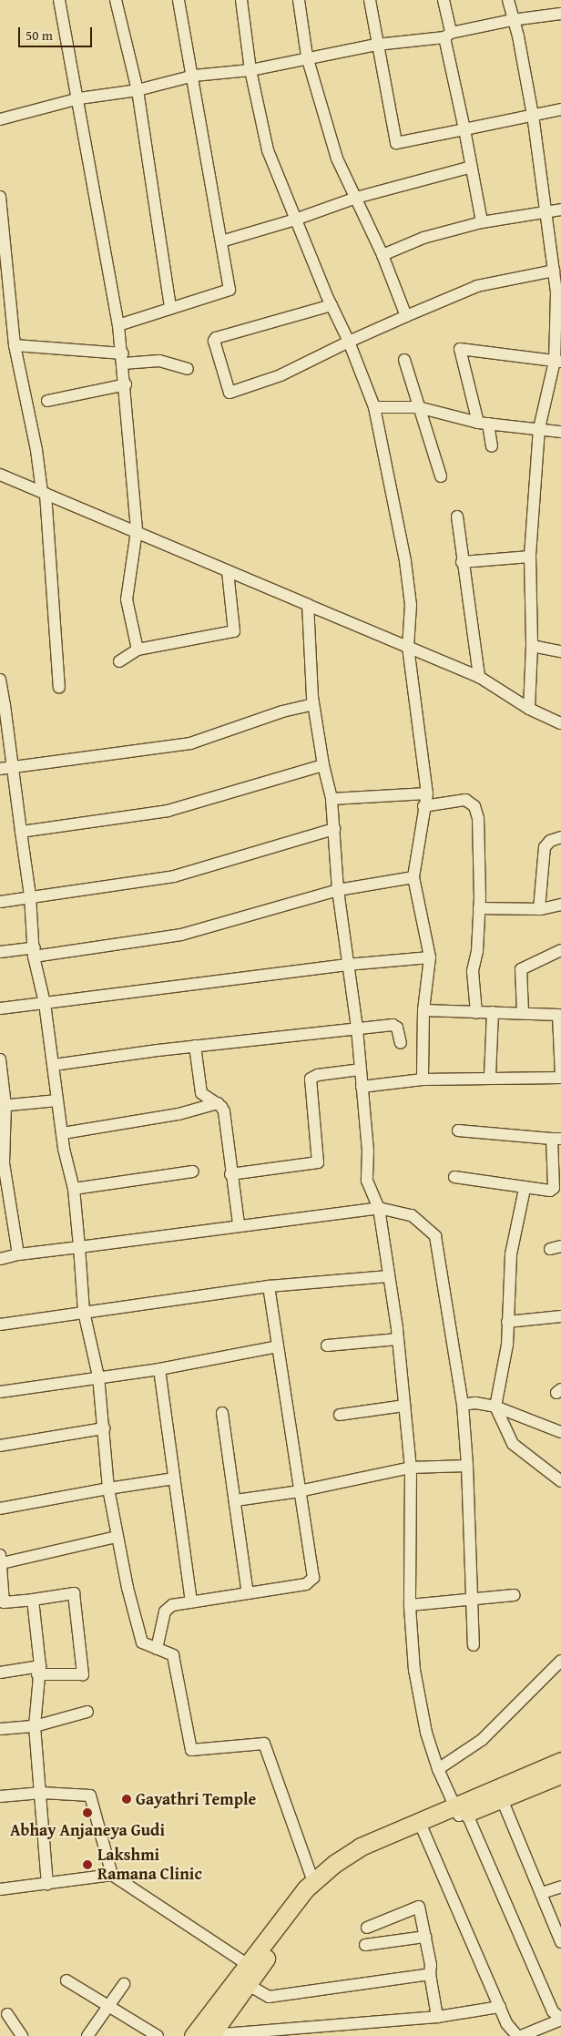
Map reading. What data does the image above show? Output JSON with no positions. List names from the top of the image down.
{
  "places": ["Gayathri Temple", "Abhay Anjaneya Gudi", "Lakshmi Ramana Clinic"],
  "scale_bar": "50 m"
}
